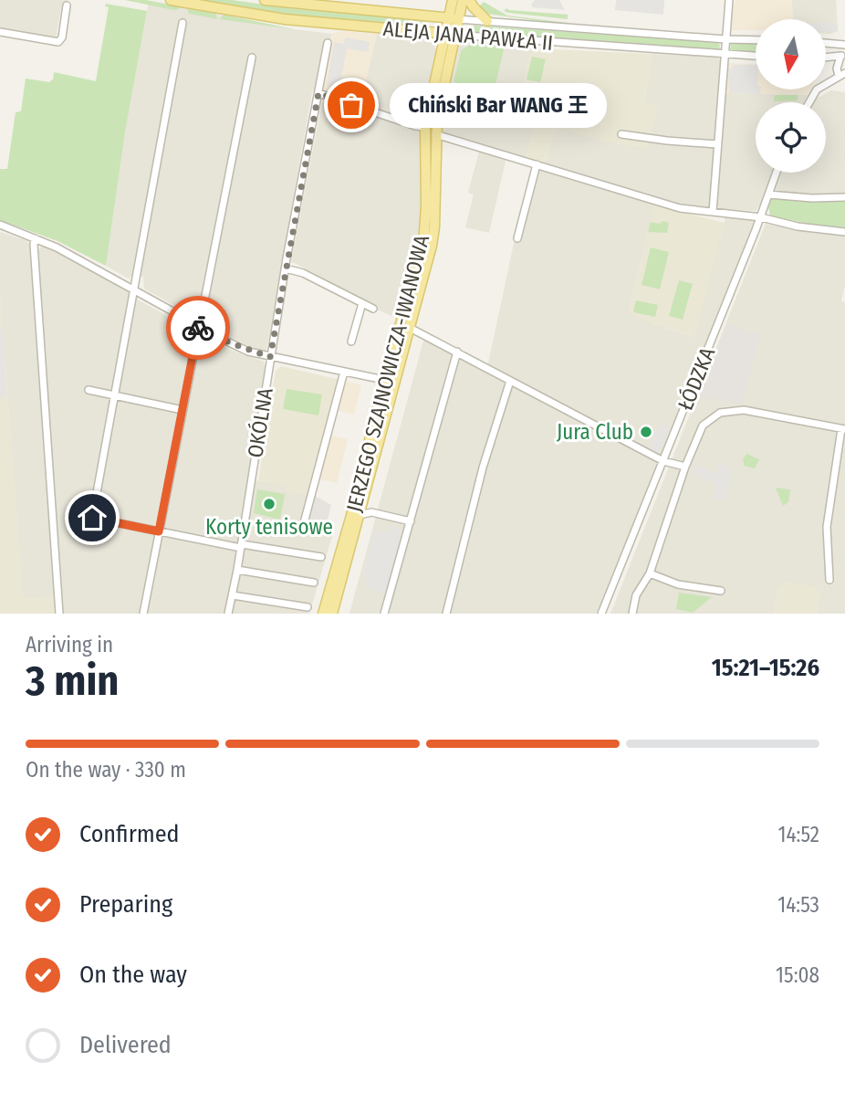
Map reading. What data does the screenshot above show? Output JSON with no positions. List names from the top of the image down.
{
  "streets": {
    "main road": ["ALEJA JANA PAWŁA II", "JERZEGO SZAJNOWICZA-IWANOWA"],
    "street": ["ŁÓDZKA", "OKÓLNA"]
  },
  "crossings": [
    ["ALEJA JANA PAWŁA II", "JERZEGO SZAJNOWICZA-IWANOWA"]
  ],
  "places": ["Chiński Bar WANG 王", "Jura Club", "Korty tenisowe"],
  "north": "bottom",
  "page": {
    "bubble": "Chiński Bar WANG 王",
    "heading": ["3 min", "Arriving in", "15:21–15:26"],
    "bar": "On the way · 330 m",
    "list": [
      ["Confirmed", "14:52"],
      ["Preparing", "14:53"],
      ["On the way", "15:08"],
      "Delivered"
    ]
  }
}
